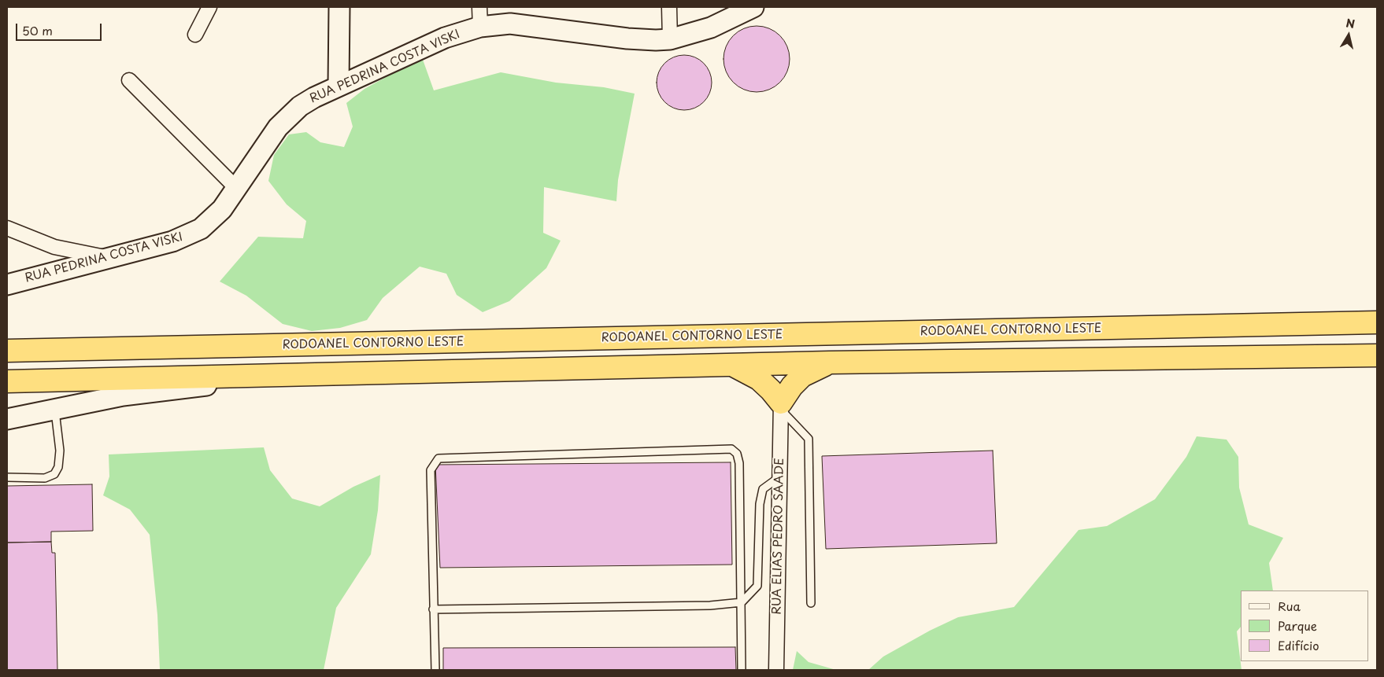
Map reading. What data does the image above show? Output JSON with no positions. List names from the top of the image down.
{
  "streets": {
    "highway": ["RODOANEL CONTORNO LESTE"],
    "street": ["RUA PEDRINA COSTA VISKI", "RUA ELIAS PEDRO SAADE"]
  },
  "legend": ["Rua", "Parque", "Edifício"],
  "scale_bar": "50 m",
  "north": "top"
}
